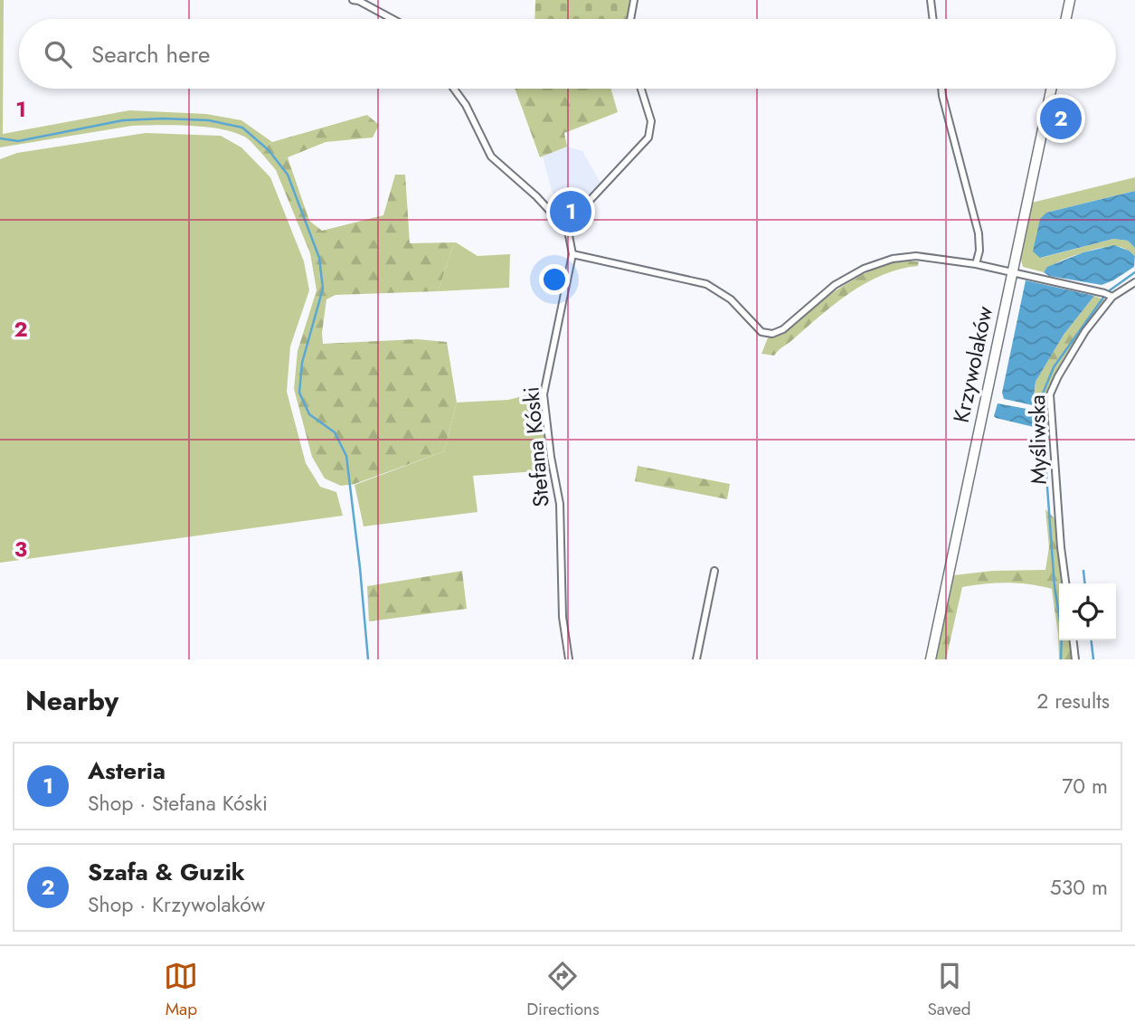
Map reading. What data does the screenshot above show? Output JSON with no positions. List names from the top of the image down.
{
  "streets": {
    "street": ["Krzywolaków", "Myśliwska", "Stefana Kóski"]
  },
  "page": {
    "search": "Search here",
    "pins": ["2", "1"],
    "heading": ["Nearby", "2 results"],
    "list": [
      {
        "mark": "1",
        "name": "Asteria",
        "note": "Shop · Stefana Kóski",
        "value": "70 m"
      },
      {
        "mark": "2",
        "name": "Szafa & Guzik",
        "note": "Shop · Krzywolaków",
        "value": "530 m"
      }
    ],
    "nav": ["Map", "Directions", "Saved"]
  },
  "grid": {
    "rows": ["1", "2", "3"]
  }
}
